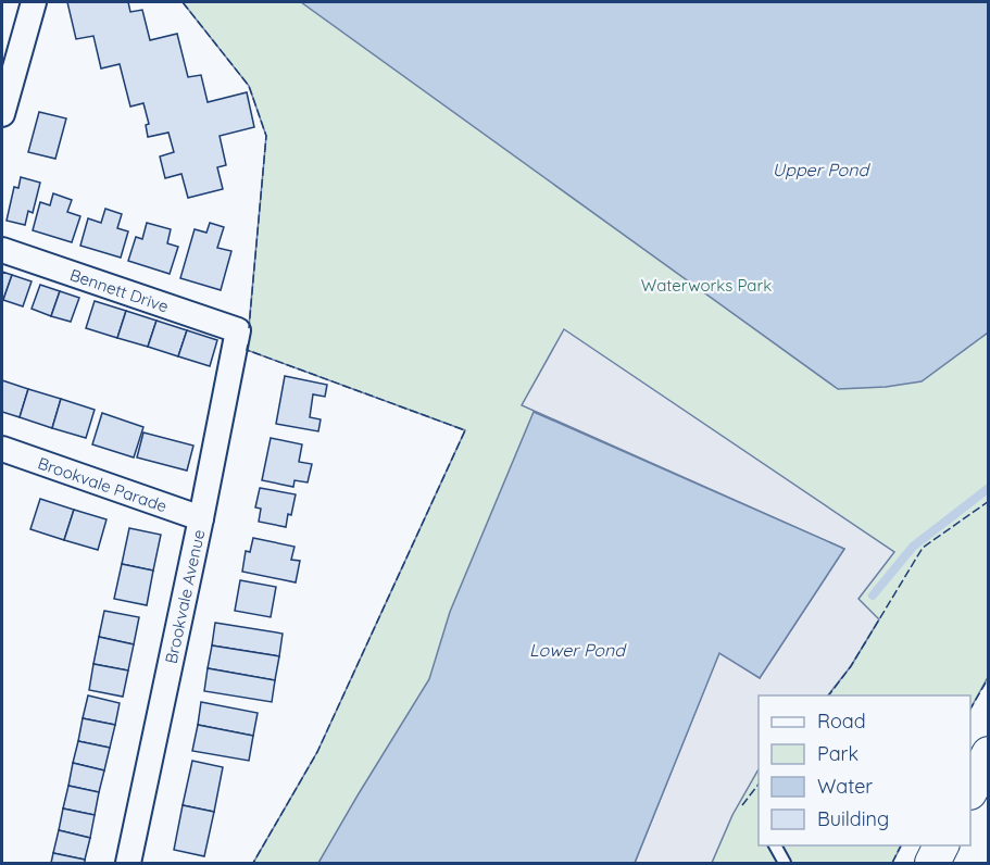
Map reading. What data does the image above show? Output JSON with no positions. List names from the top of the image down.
{
  "streets": {
    "street": ["Bennett Drive", "Brookvale Parade", "Brookvale Avenue"]
  },
  "crossings": [
    ["Bennett Drive", "Brookvale Avenue"],
    ["Brookvale Parade", "Brookvale Avenue"]
  ],
  "water": ["Upper Pond", "Lower Pond"],
  "parks": ["Waterworks Park"],
  "legend": [
    "Road",
    "Park",
    "Water",
    "Building"
  ]
}
